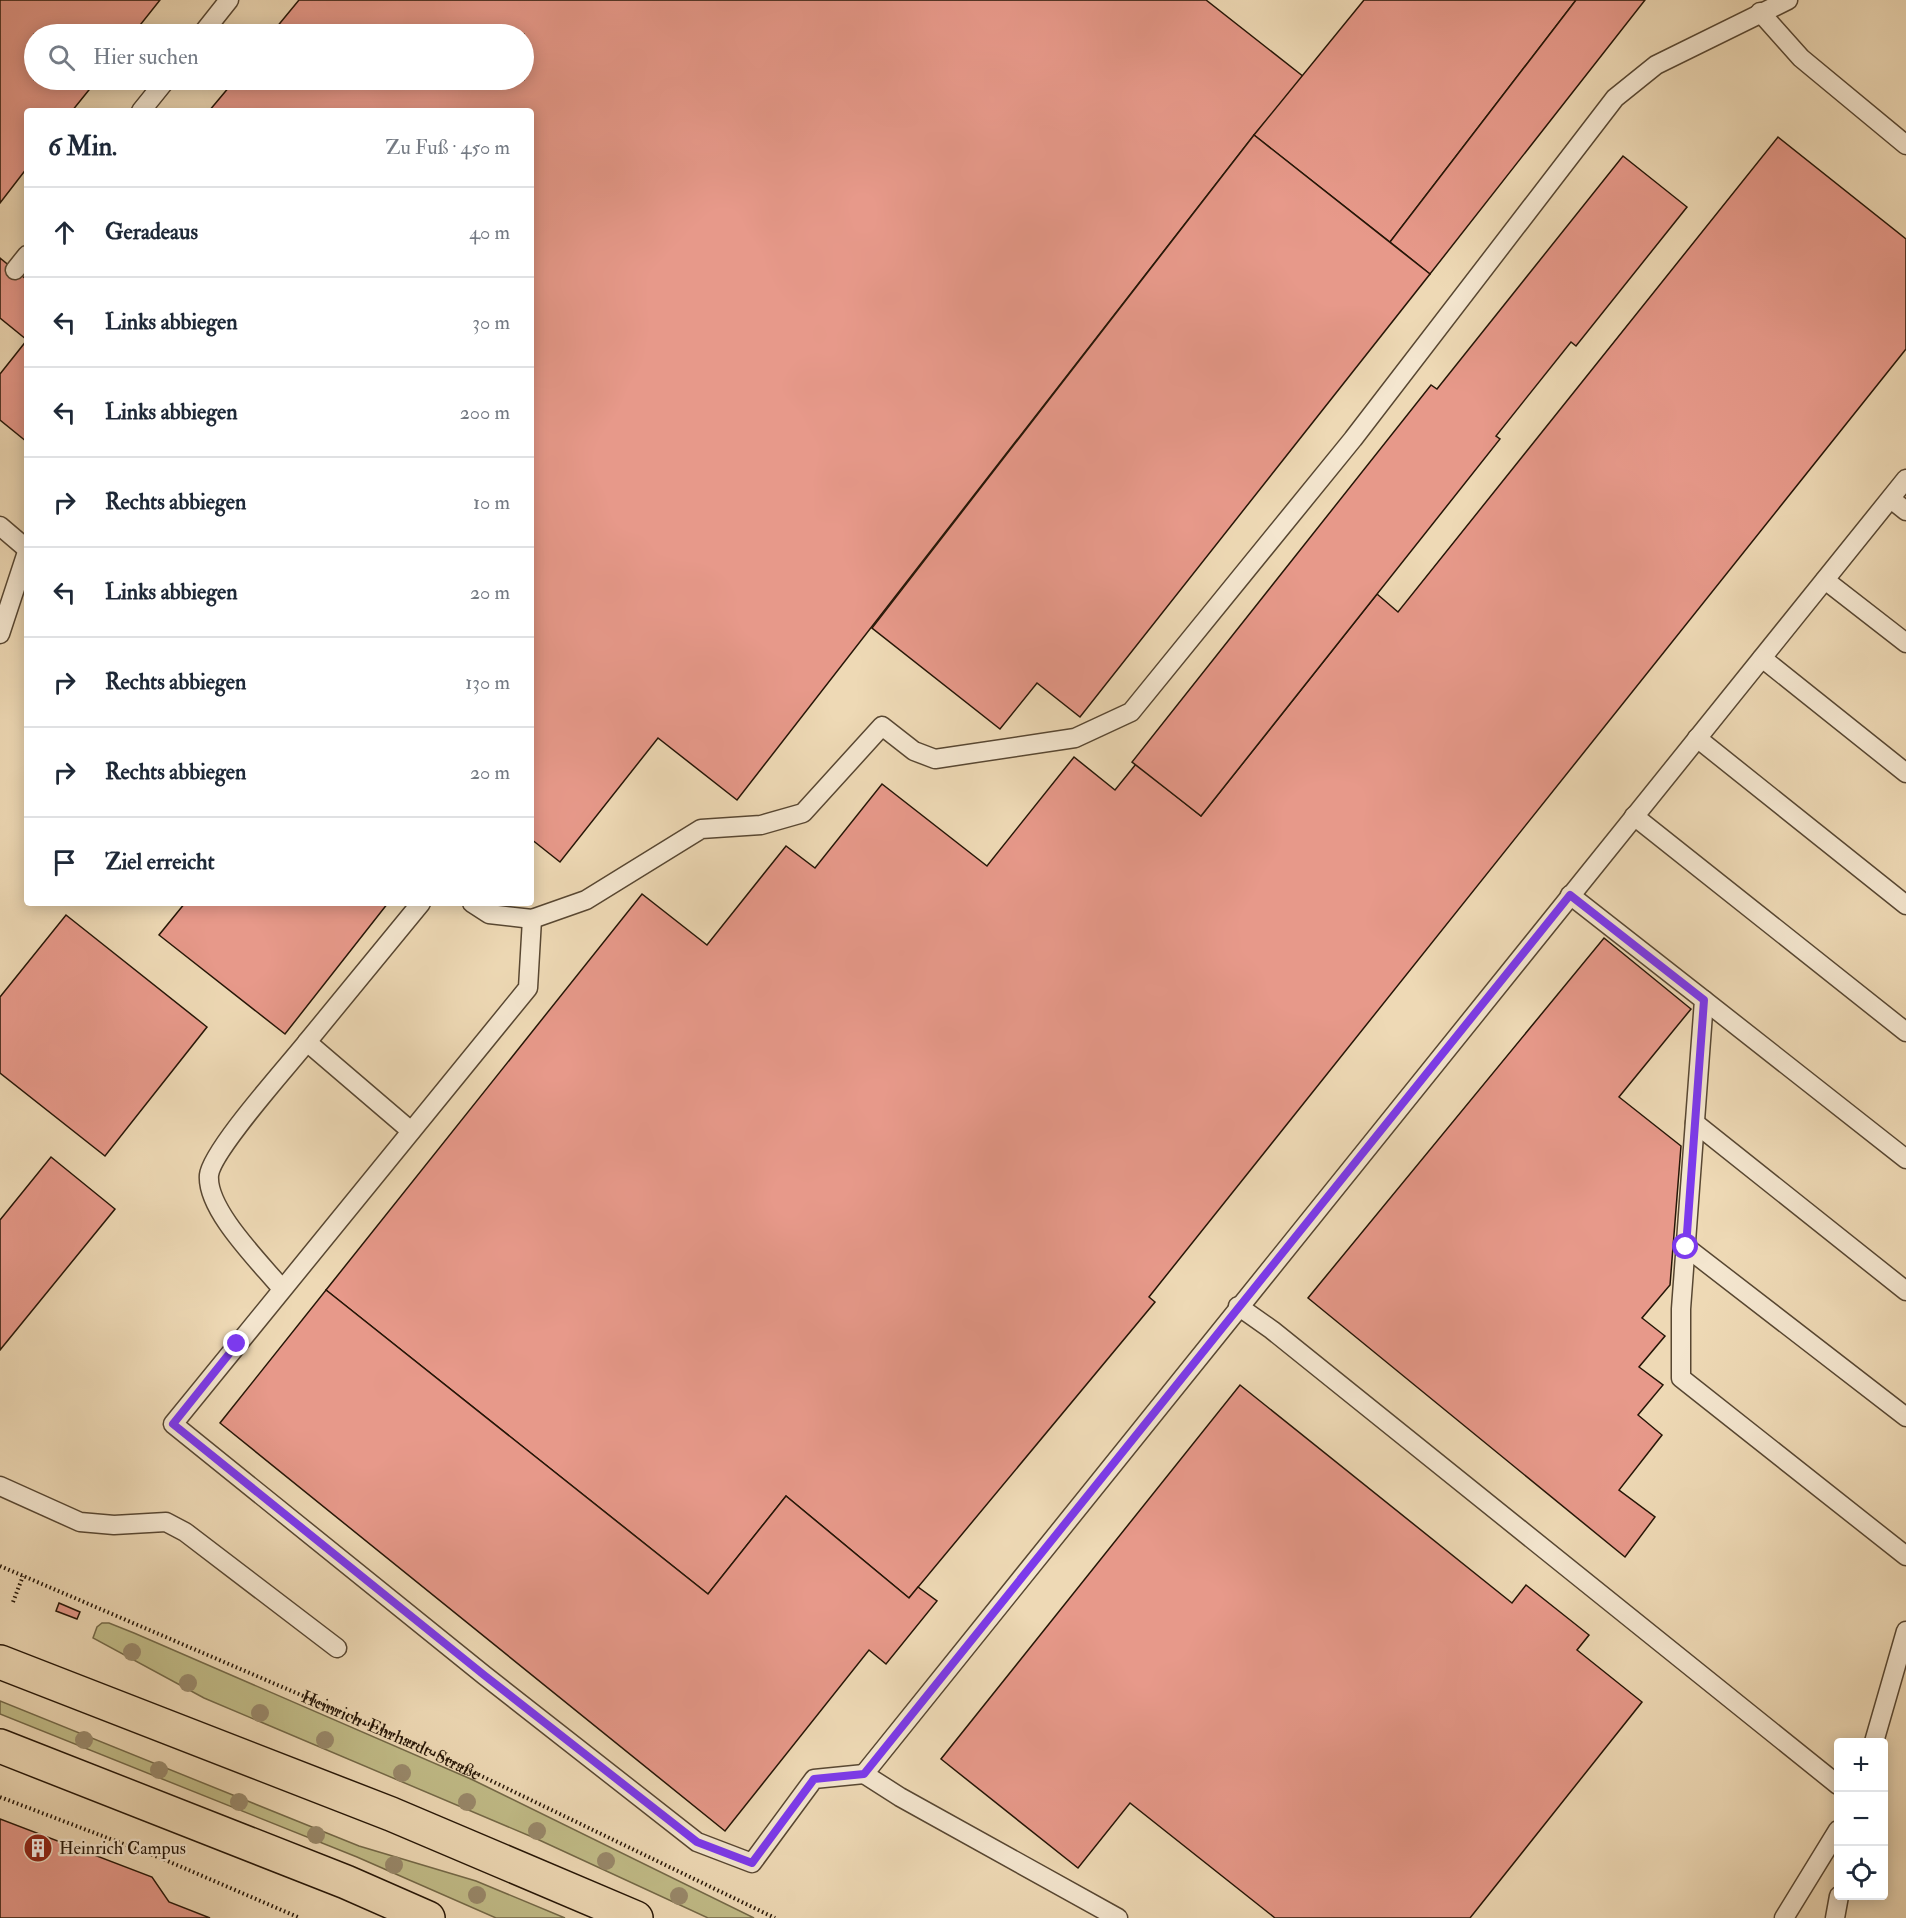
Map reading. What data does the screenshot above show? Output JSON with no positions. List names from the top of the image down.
{
  "streets": {
    "path": ["Heinrich-Ehrhardt-Straße"]
  },
  "places": {
    "building": ["Heinrich Campus"]
  },
  "page": {
    "search": "Hier suchen",
    "heading": ["6 Min.", "Zu Fuß · 450 m"],
    "list": [
      ["Geradeaus", "40 m"],
      ["Links abbiegen", "30 m"],
      ["Links abbiegen", "200 m"],
      ["Rechts abbiegen", "10 m"],
      ["Links abbiegen", "20 m"],
      ["Rechts abbiegen", "130 m"],
      ["Rechts abbiegen", "20 m"],
      "Ziel erreicht"
    ],
    "map_buttons": ["+", "−"]
  }
}
